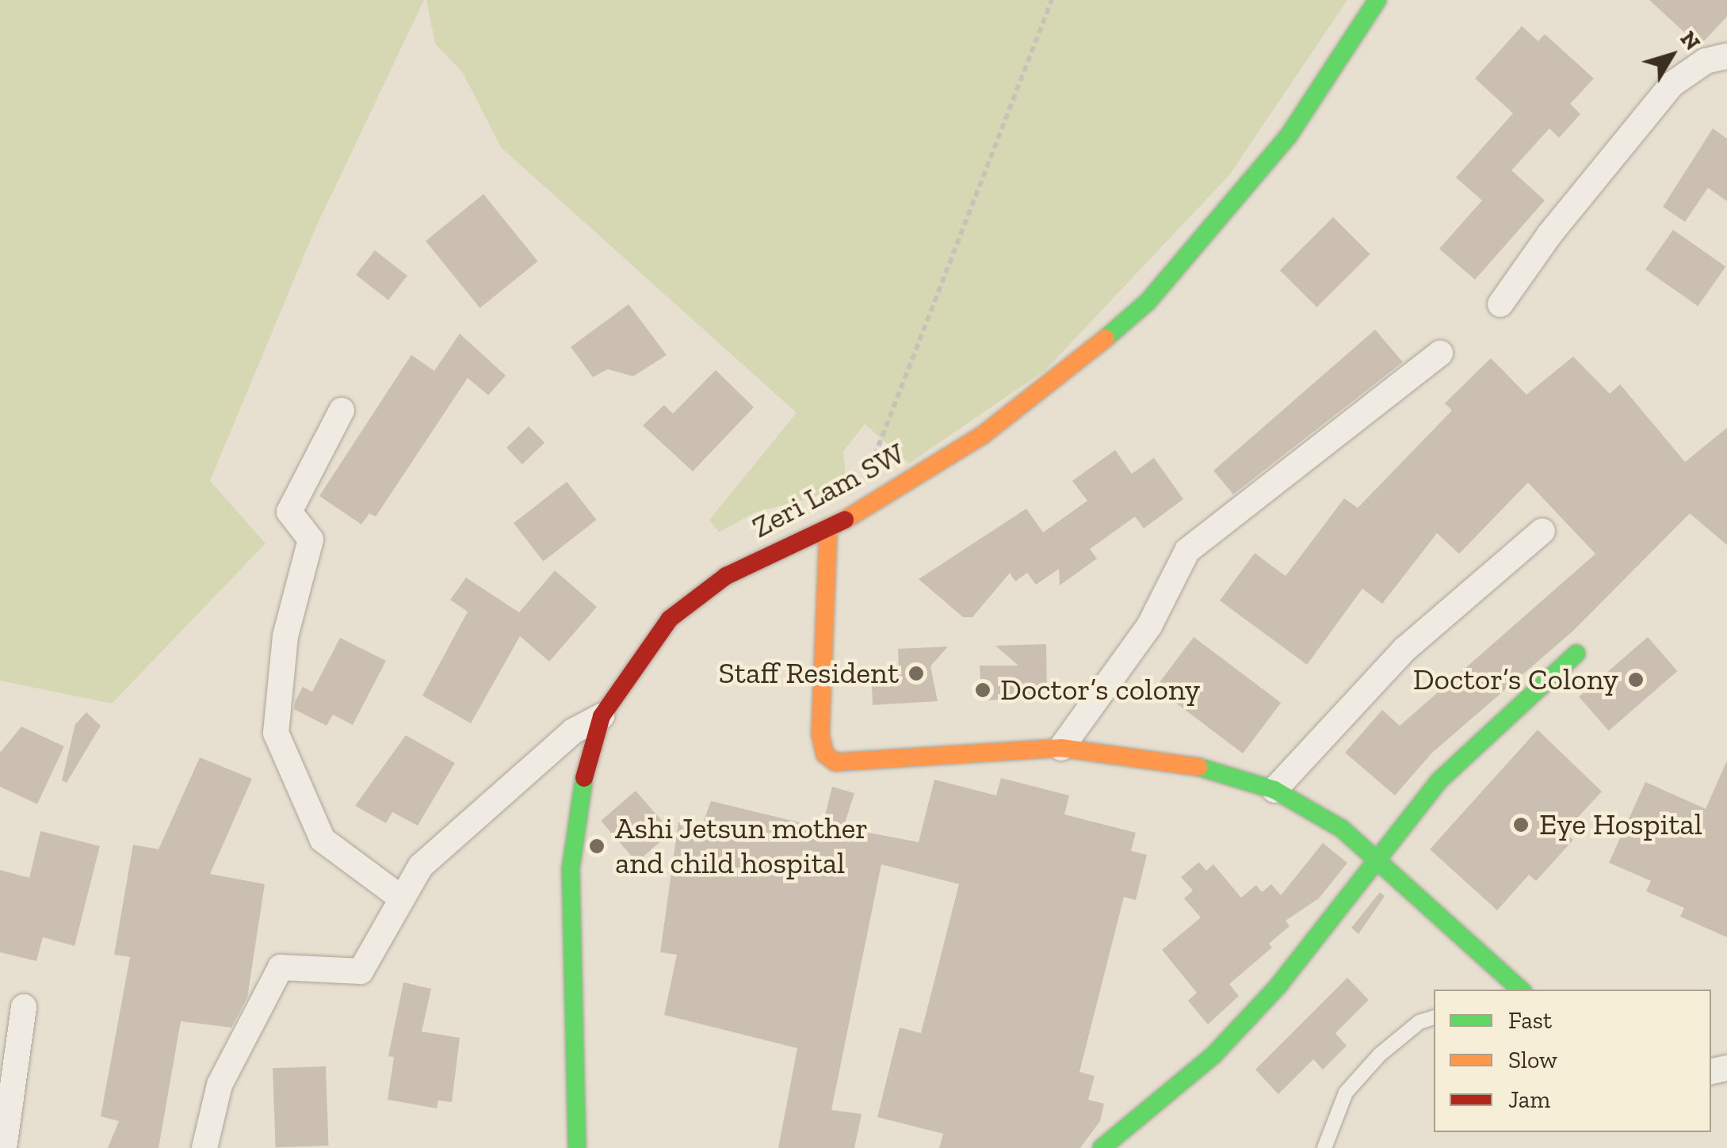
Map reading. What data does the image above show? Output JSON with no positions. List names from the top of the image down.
{
  "streets": {
    "street": ["Zeri Lam SW"]
  },
  "places": [
    "Staff Resident",
    "Doctor’s Colony",
    "Doctor’s colony",
    "Eye Hospital",
    "Ashi Jetsun mother and child hospital"
  ],
  "legend": ["Fast", "Slow", "Jam"],
  "north": "top right"
}
